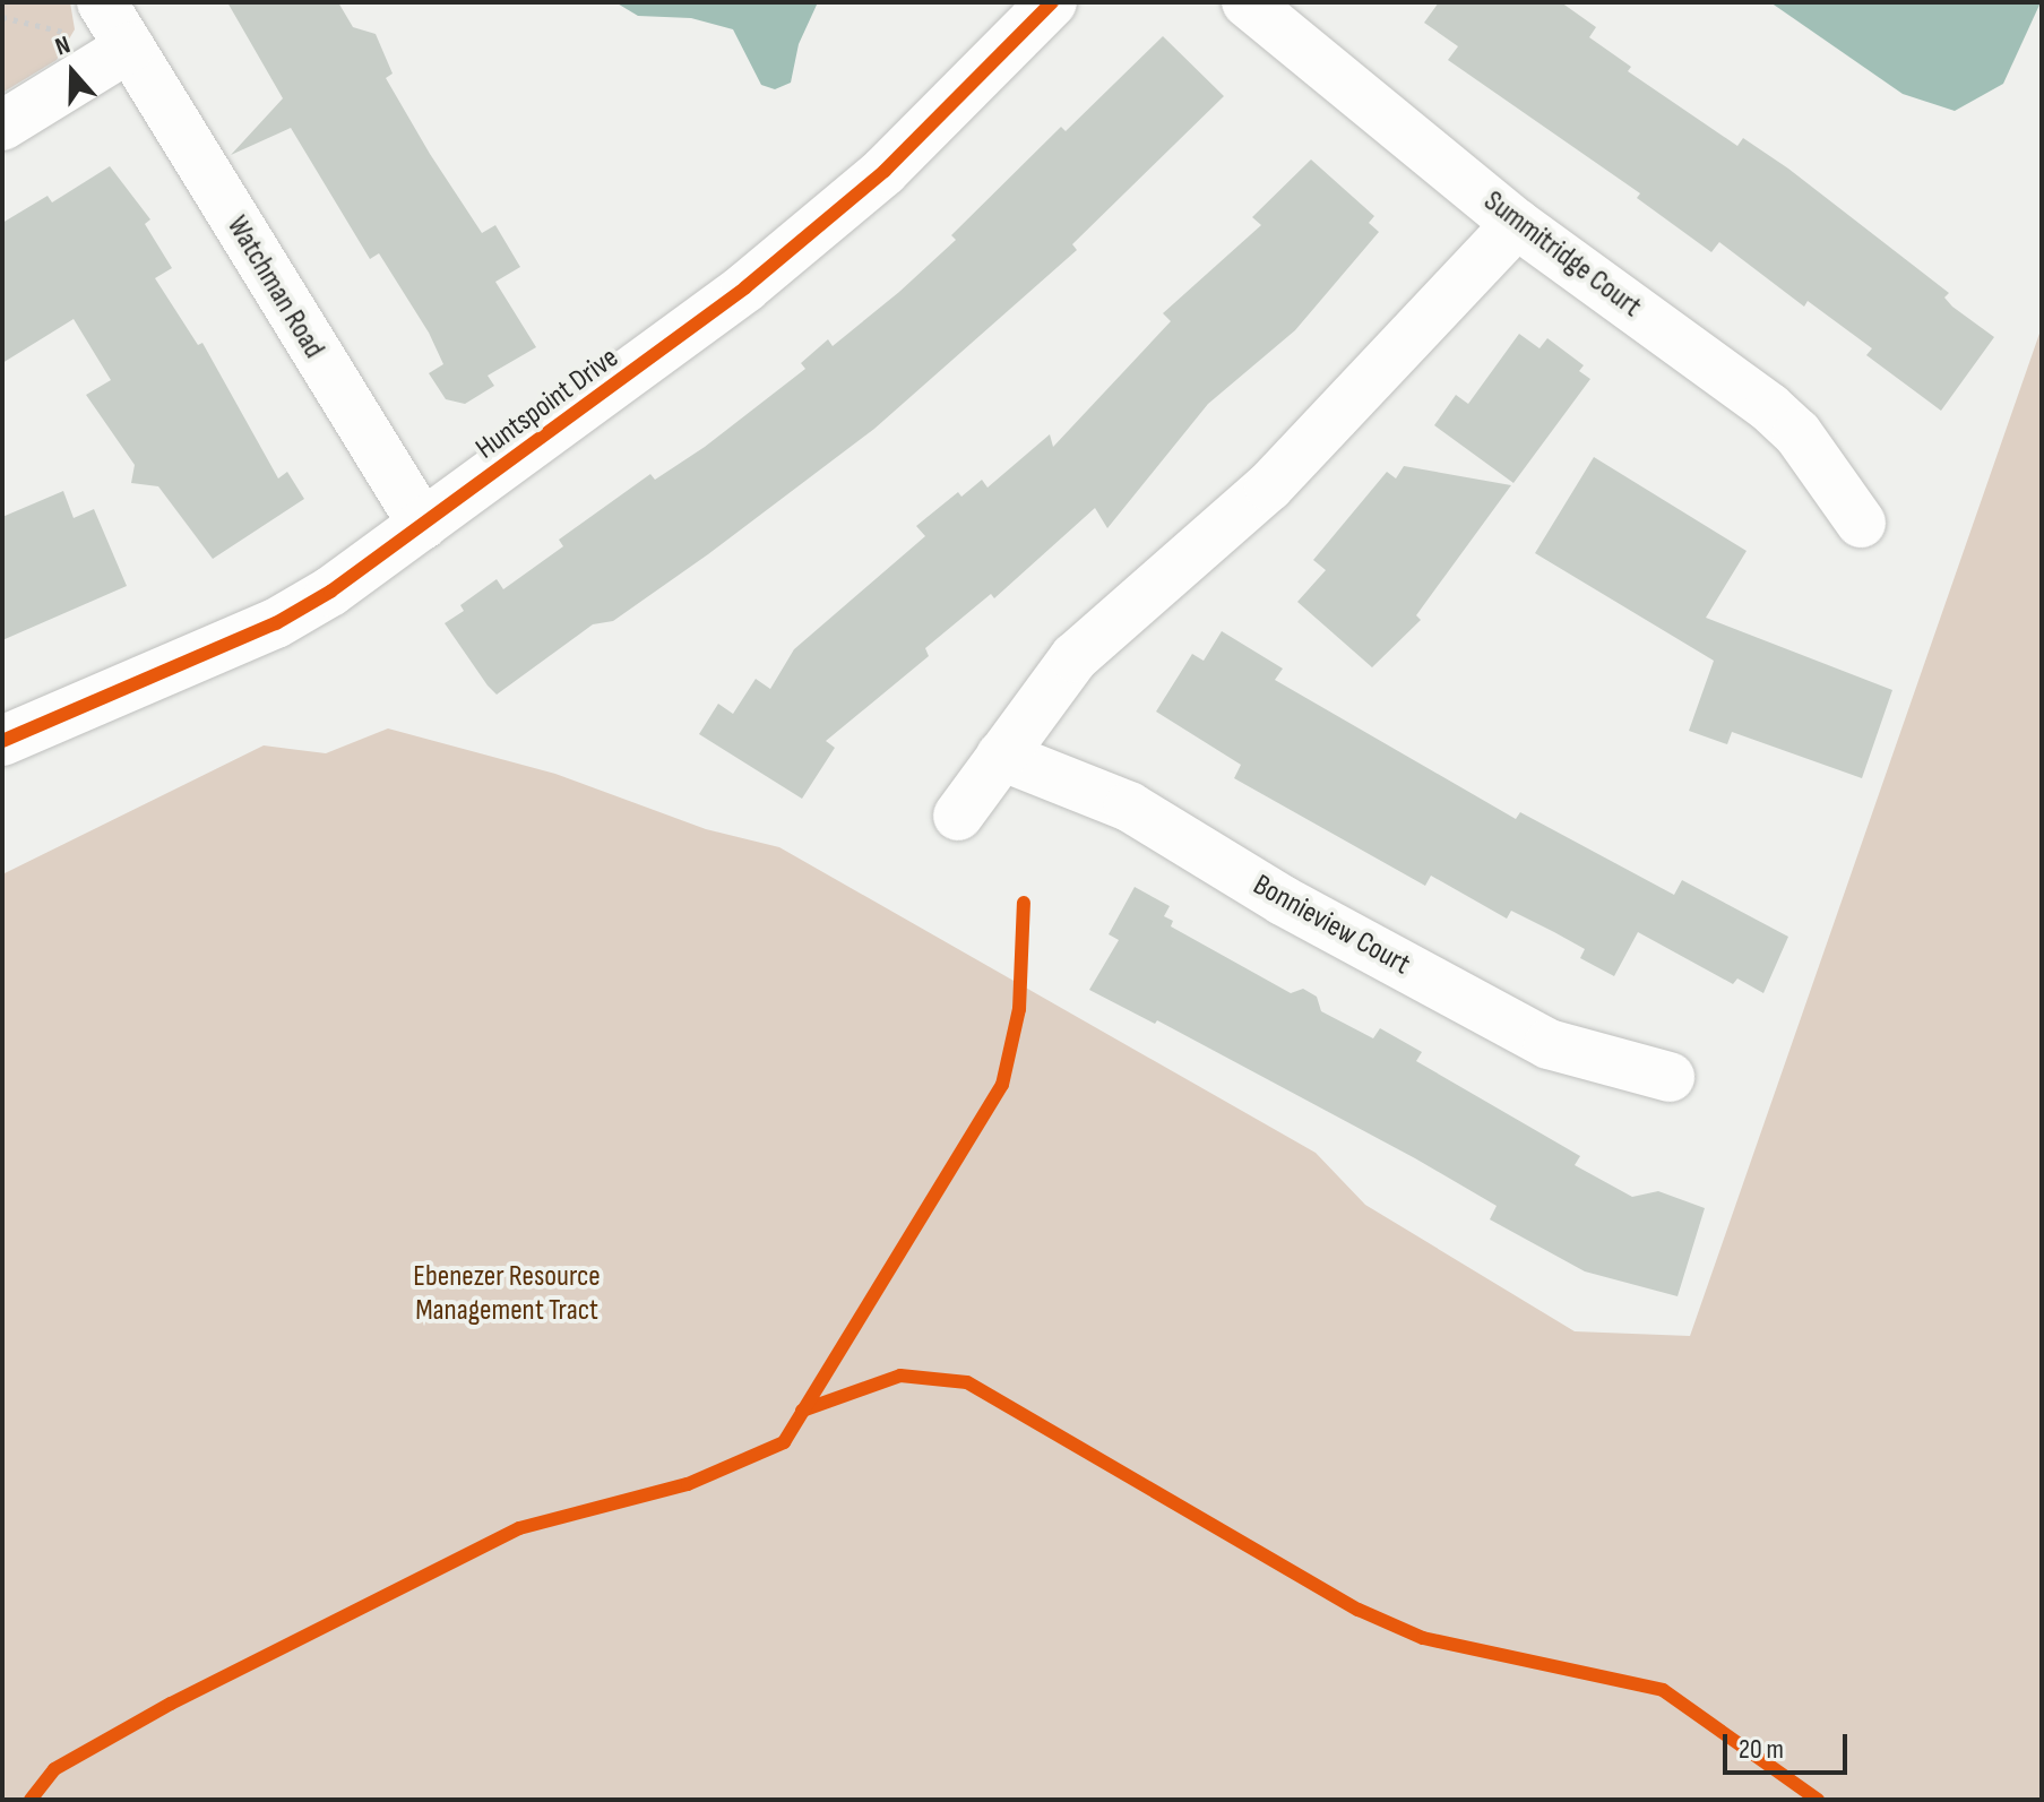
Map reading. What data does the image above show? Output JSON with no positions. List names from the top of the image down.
{
  "streets": {
    "street": [
      "Summitridge Court",
      "Watchman Road",
      "Huntspoint Drive",
      "Bonnieview Court"
    ]
  },
  "crossings": [
    ["Watchman Road", "Huntspoint Drive"]
  ],
  "parks": ["Ebenezer Resource Management Tract"],
  "scale_bar": "20 m",
  "north": "top"
}
